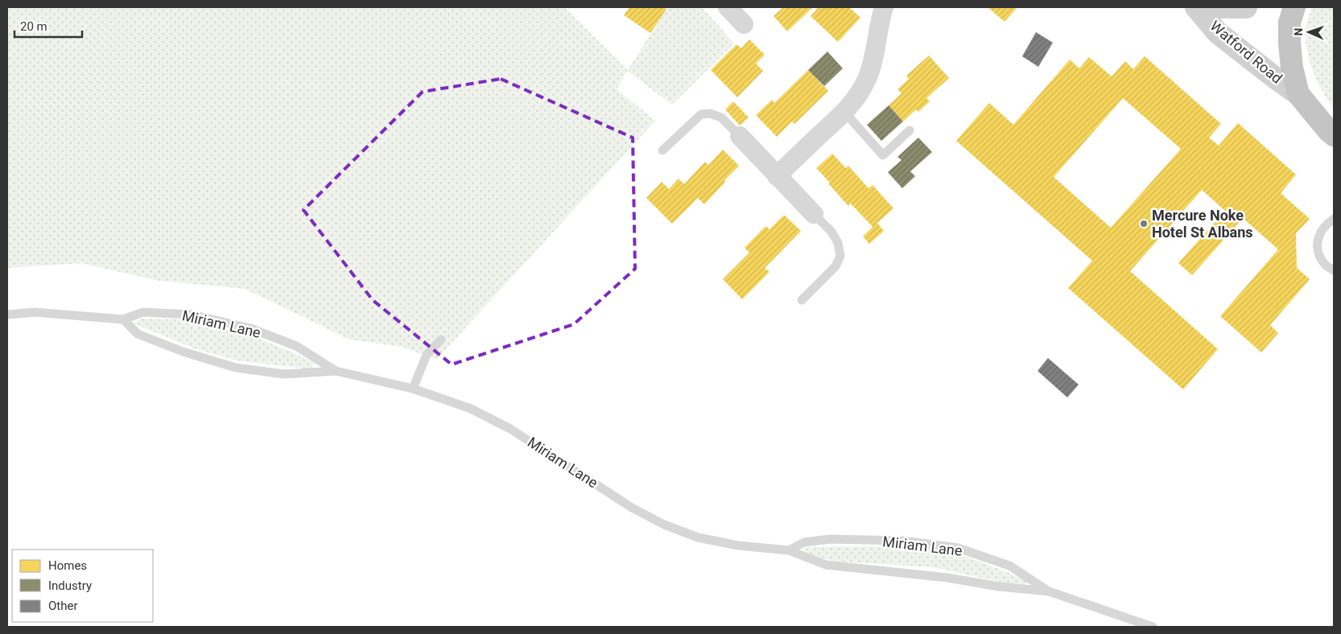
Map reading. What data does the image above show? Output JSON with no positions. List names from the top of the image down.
{
  "streets": {
    "main road": ["Watford Road"],
    "lane": ["Miriam Lane"]
  },
  "places": ["Mercure Noke Hotel St Albans"],
  "legend": ["Homes", "Industry", "Other"],
  "scale_bar": "20 m",
  "north": "left"
}
